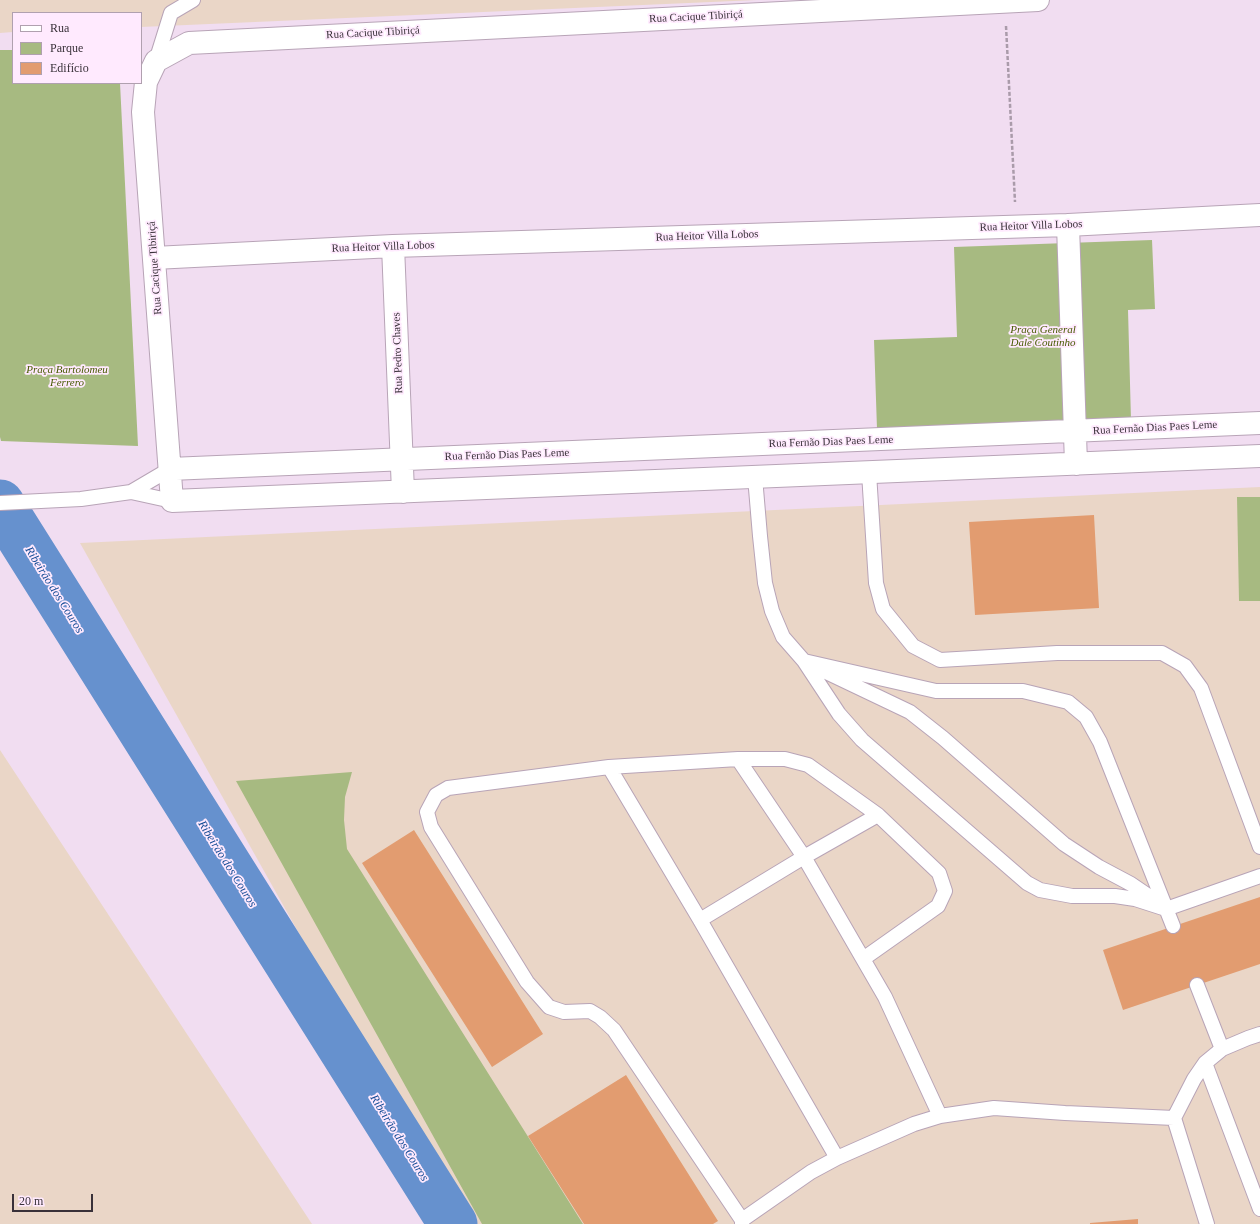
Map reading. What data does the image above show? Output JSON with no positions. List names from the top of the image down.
{
  "streets": {
    "street": [
      "Rua Cacique Tibiriçá",
      "Rua Heitor Villa Lobos",
      "Rua Pedro Chaves",
      "Rua Fernão Dias Paes Leme"
    ]
  },
  "crossings": [
    ["Rua Cacique Tibiriçá", "Rua Heitor Villa Lobos"],
    ["Rua Cacique Tibiriçá", "Rua Fernão Dias Paes Leme"],
    ["Rua Heitor Villa Lobos", "Rua Pedro Chaves"],
    ["Rua Pedro Chaves", "Rua Fernão Dias Paes Leme"]
  ],
  "water": ["Ribeirão dos Couros"],
  "parks": ["Praça General Dale Coutinho", "Praça Bartolomeu Ferrero"],
  "legend": ["Rua", "Parque", "Edifício"],
  "scale_bar": "20 m"
}
